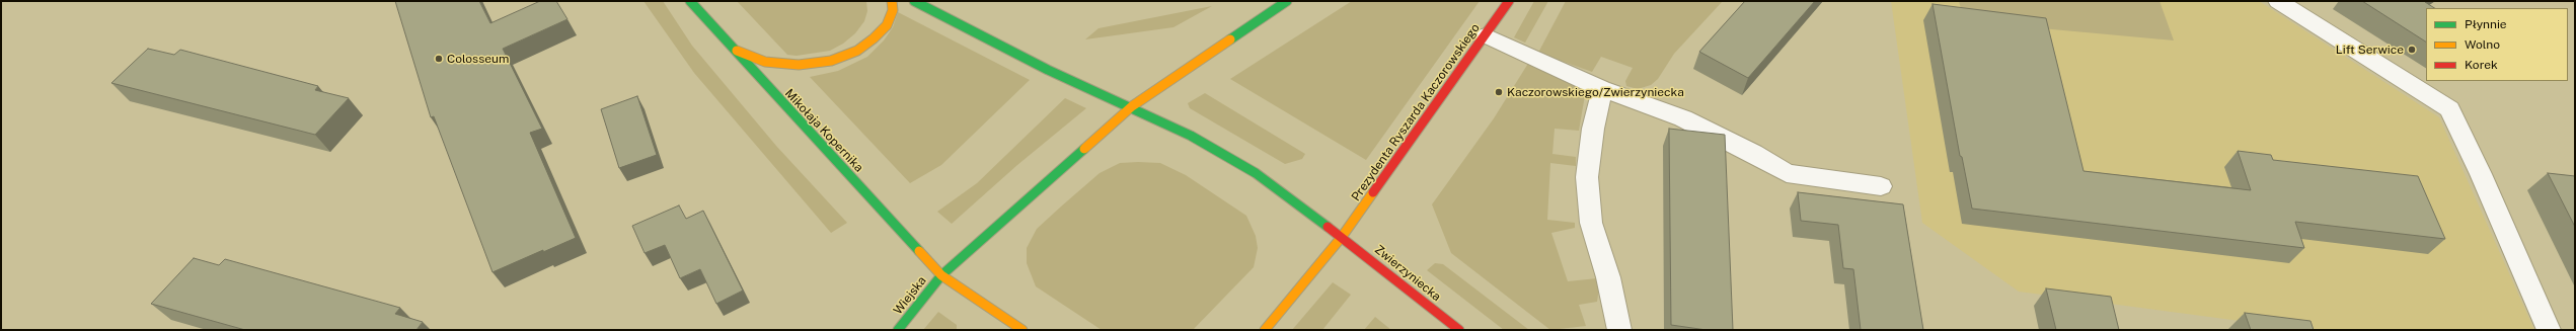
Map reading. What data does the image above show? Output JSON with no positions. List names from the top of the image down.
{
  "streets": {
    "main road": [
      "Prezydenta Ryszarda Kaczorowskiego",
      "Mikołaja Kopernika",
      "Zwierzyniecka",
      "Wiejska"
    ]
  },
  "crossings": [
    ["Prezydenta Ryszarda Kaczorowskiego", "Zwierzyniecka"],
    ["Mikołaja Kopernika", "Wiejska"],
    ["Zwierzyniecka", "Wiejska"]
  ],
  "places": ["Lift Serwice", "Colosseum", "Kaczorowskiego/Zwierzyniecka"],
  "legend": ["Płynnie", "Wolno", "Korek"]
}
